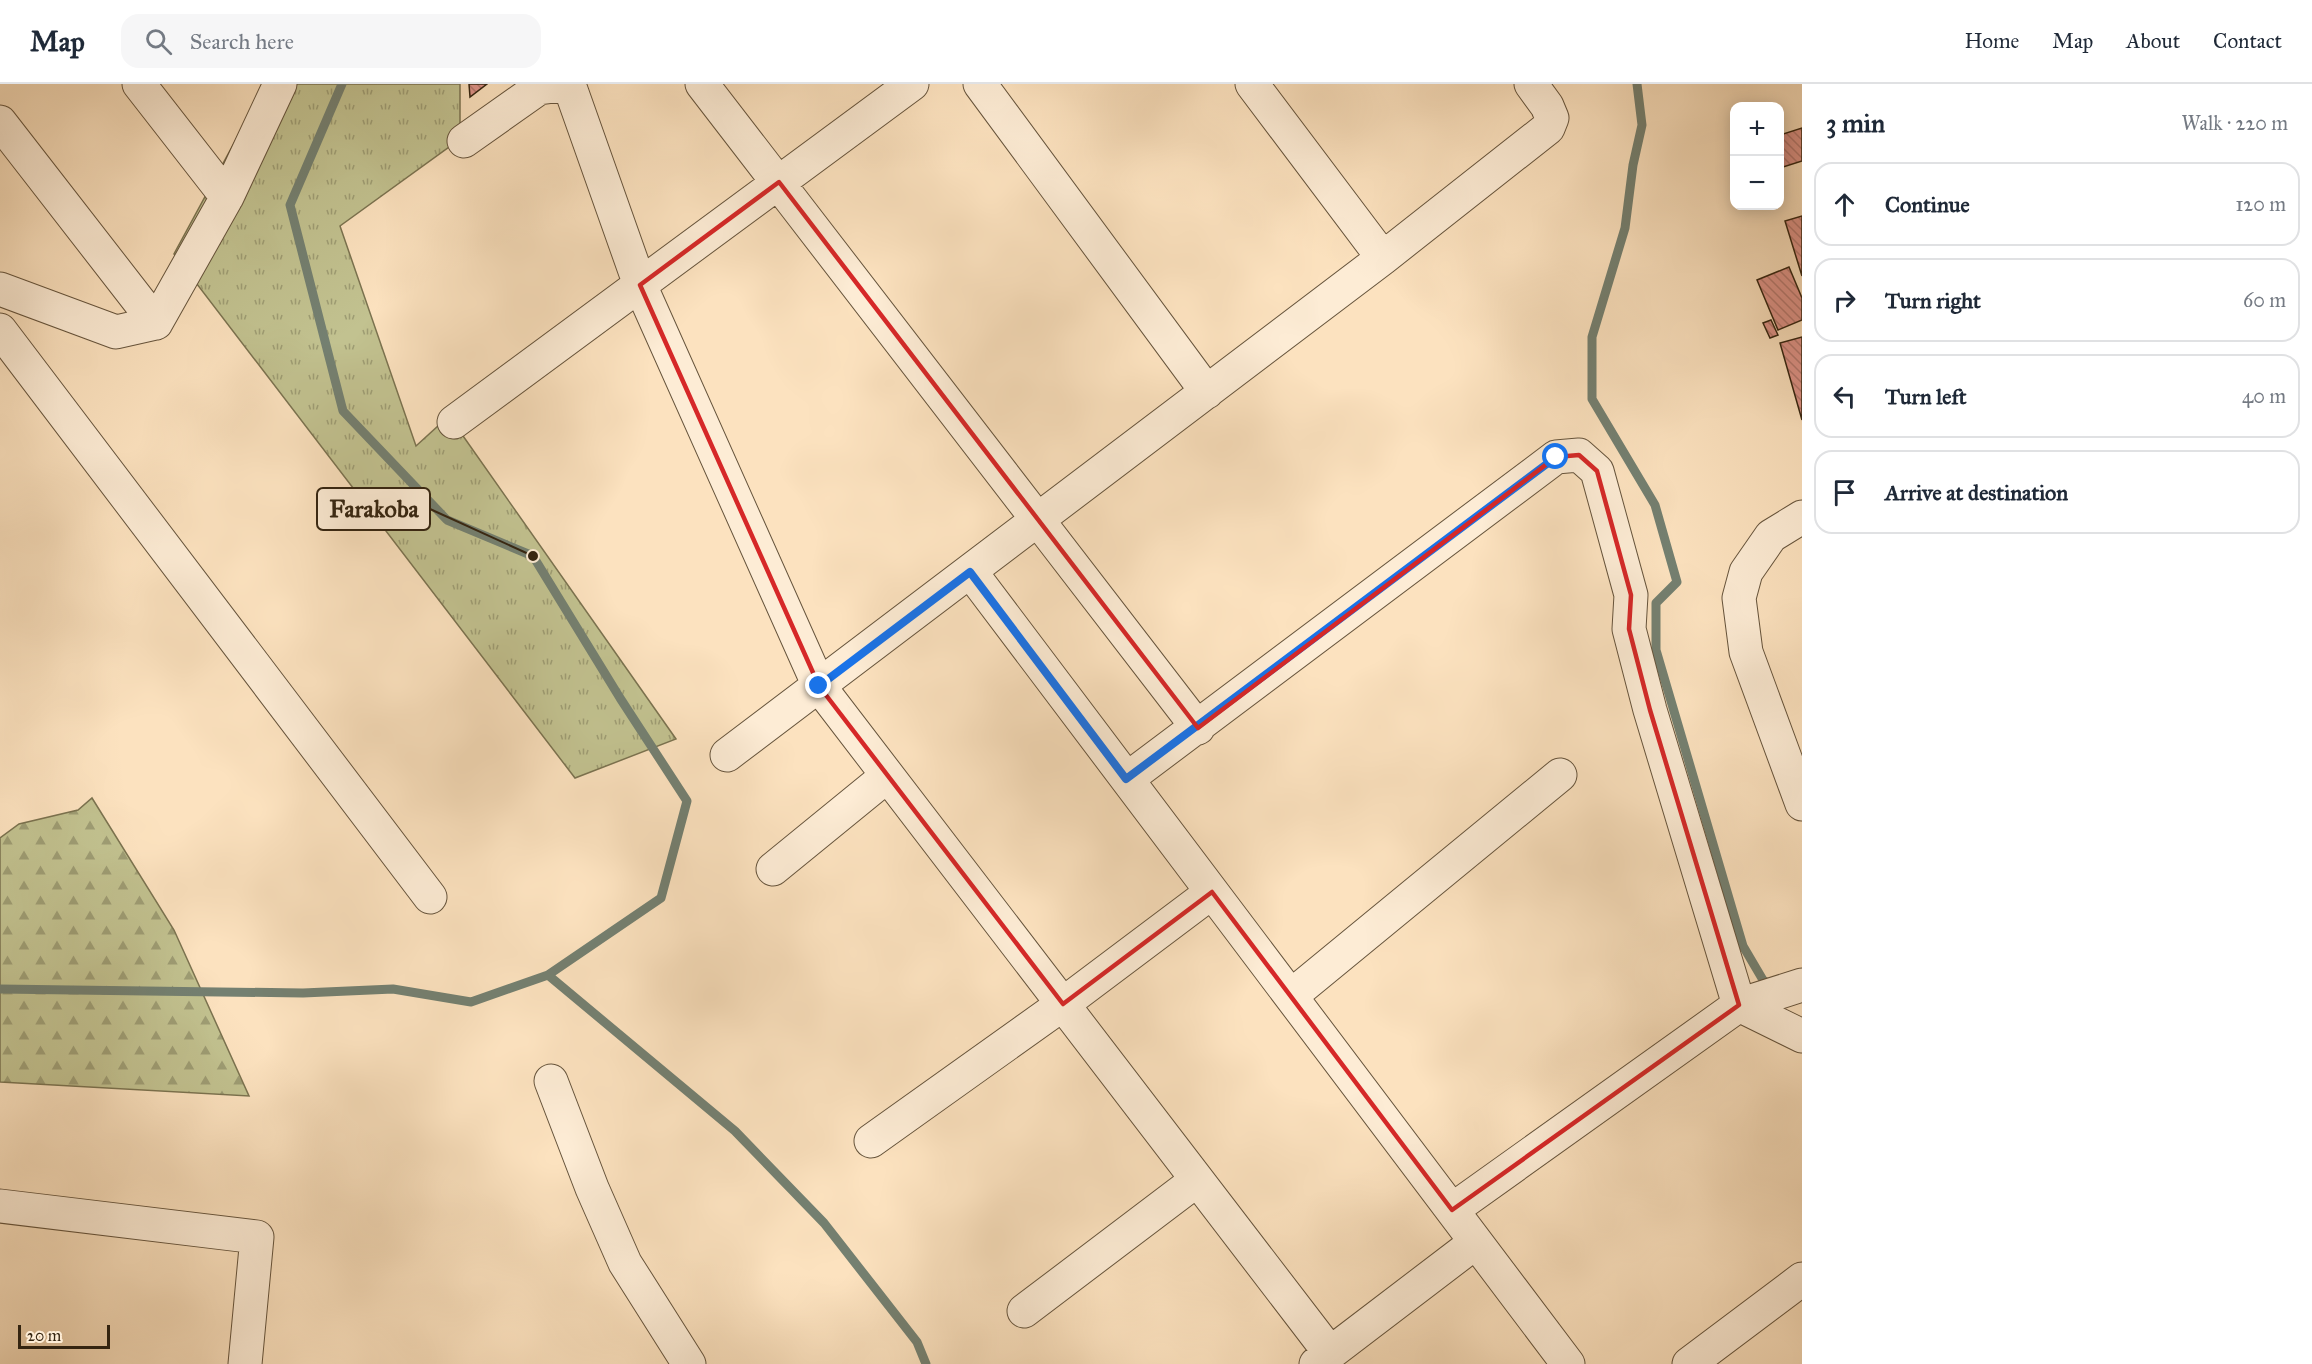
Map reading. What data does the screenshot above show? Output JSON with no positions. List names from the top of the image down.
{
  "places": ["Farakoba"],
  "scale_bar": "20 m",
  "page": {
    "header": "Map",
    "search": "Search here",
    "nav": [
      "Home",
      "Map",
      "About",
      "Contact"
    ],
    "heading": ["3 min", "Walk · 220 m"],
    "map_buttons": ["+", "−"],
    "list": [
      ["Continue", "120 m"],
      ["Turn right", "60 m"],
      ["Turn left", "40 m"],
      "Arrive at destination"
    ],
    "scale": "20 m"
  }
}
